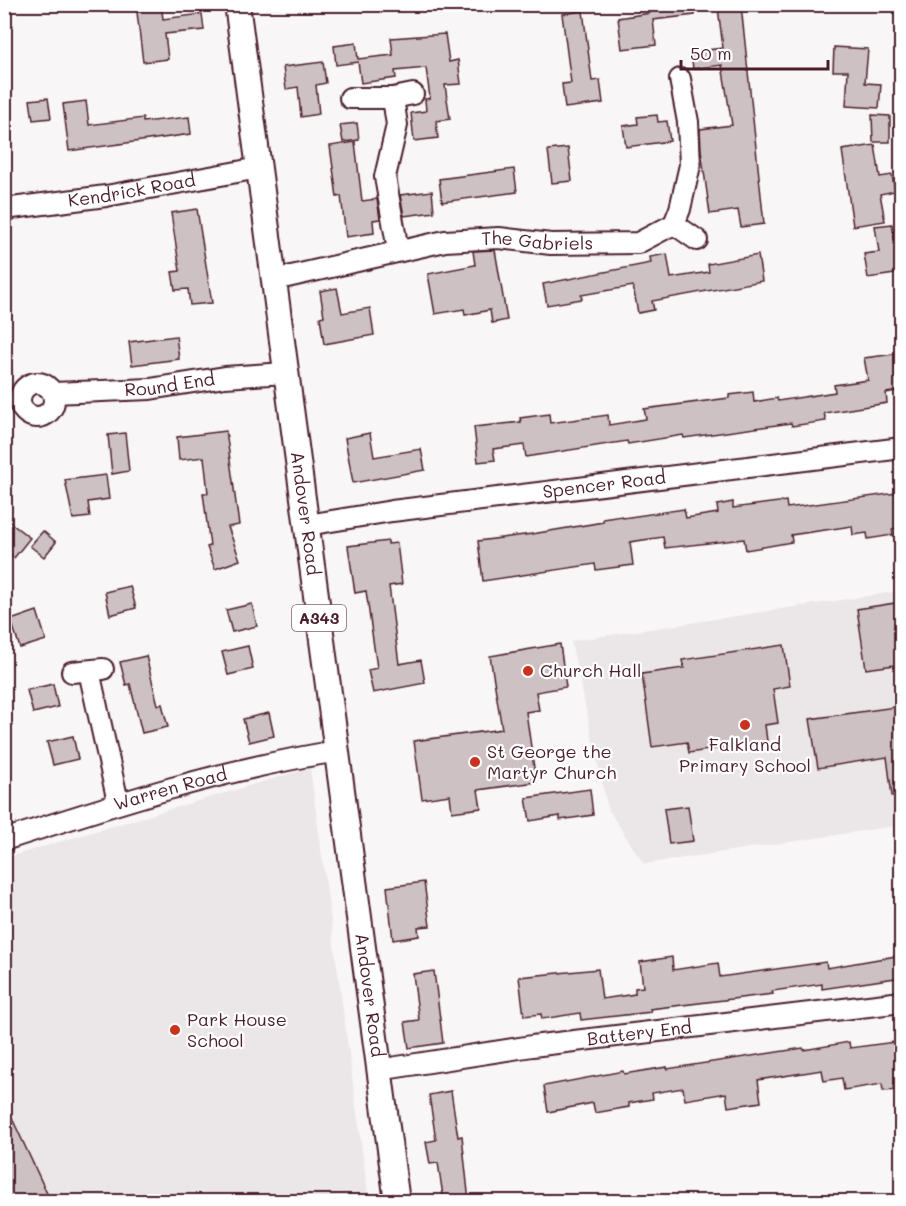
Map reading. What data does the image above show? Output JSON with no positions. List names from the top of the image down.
{
  "streets": {
    "main road": ["Andover Road", "A343"],
    "street": [
      "Kendrick Road",
      "The Gabriels",
      "Round End",
      "Spencer Road",
      "Warren Road",
      "Battery End"
    ]
  },
  "crossings": [
    ["Kendrick Road", "Andover Road"],
    ["The Gabriels", "Andover Road"],
    ["Round End", "Andover Road"],
    ["Spencer Road", "Andover Road"],
    ["Andover Road", "Warren Road"],
    ["Andover Road", "Battery End"]
  ],
  "places": [
    "Church Hall",
    "Falkland Primary School",
    "St George the Martyr Church",
    "Park House School"
  ],
  "scale_bar": "50 m"
}
